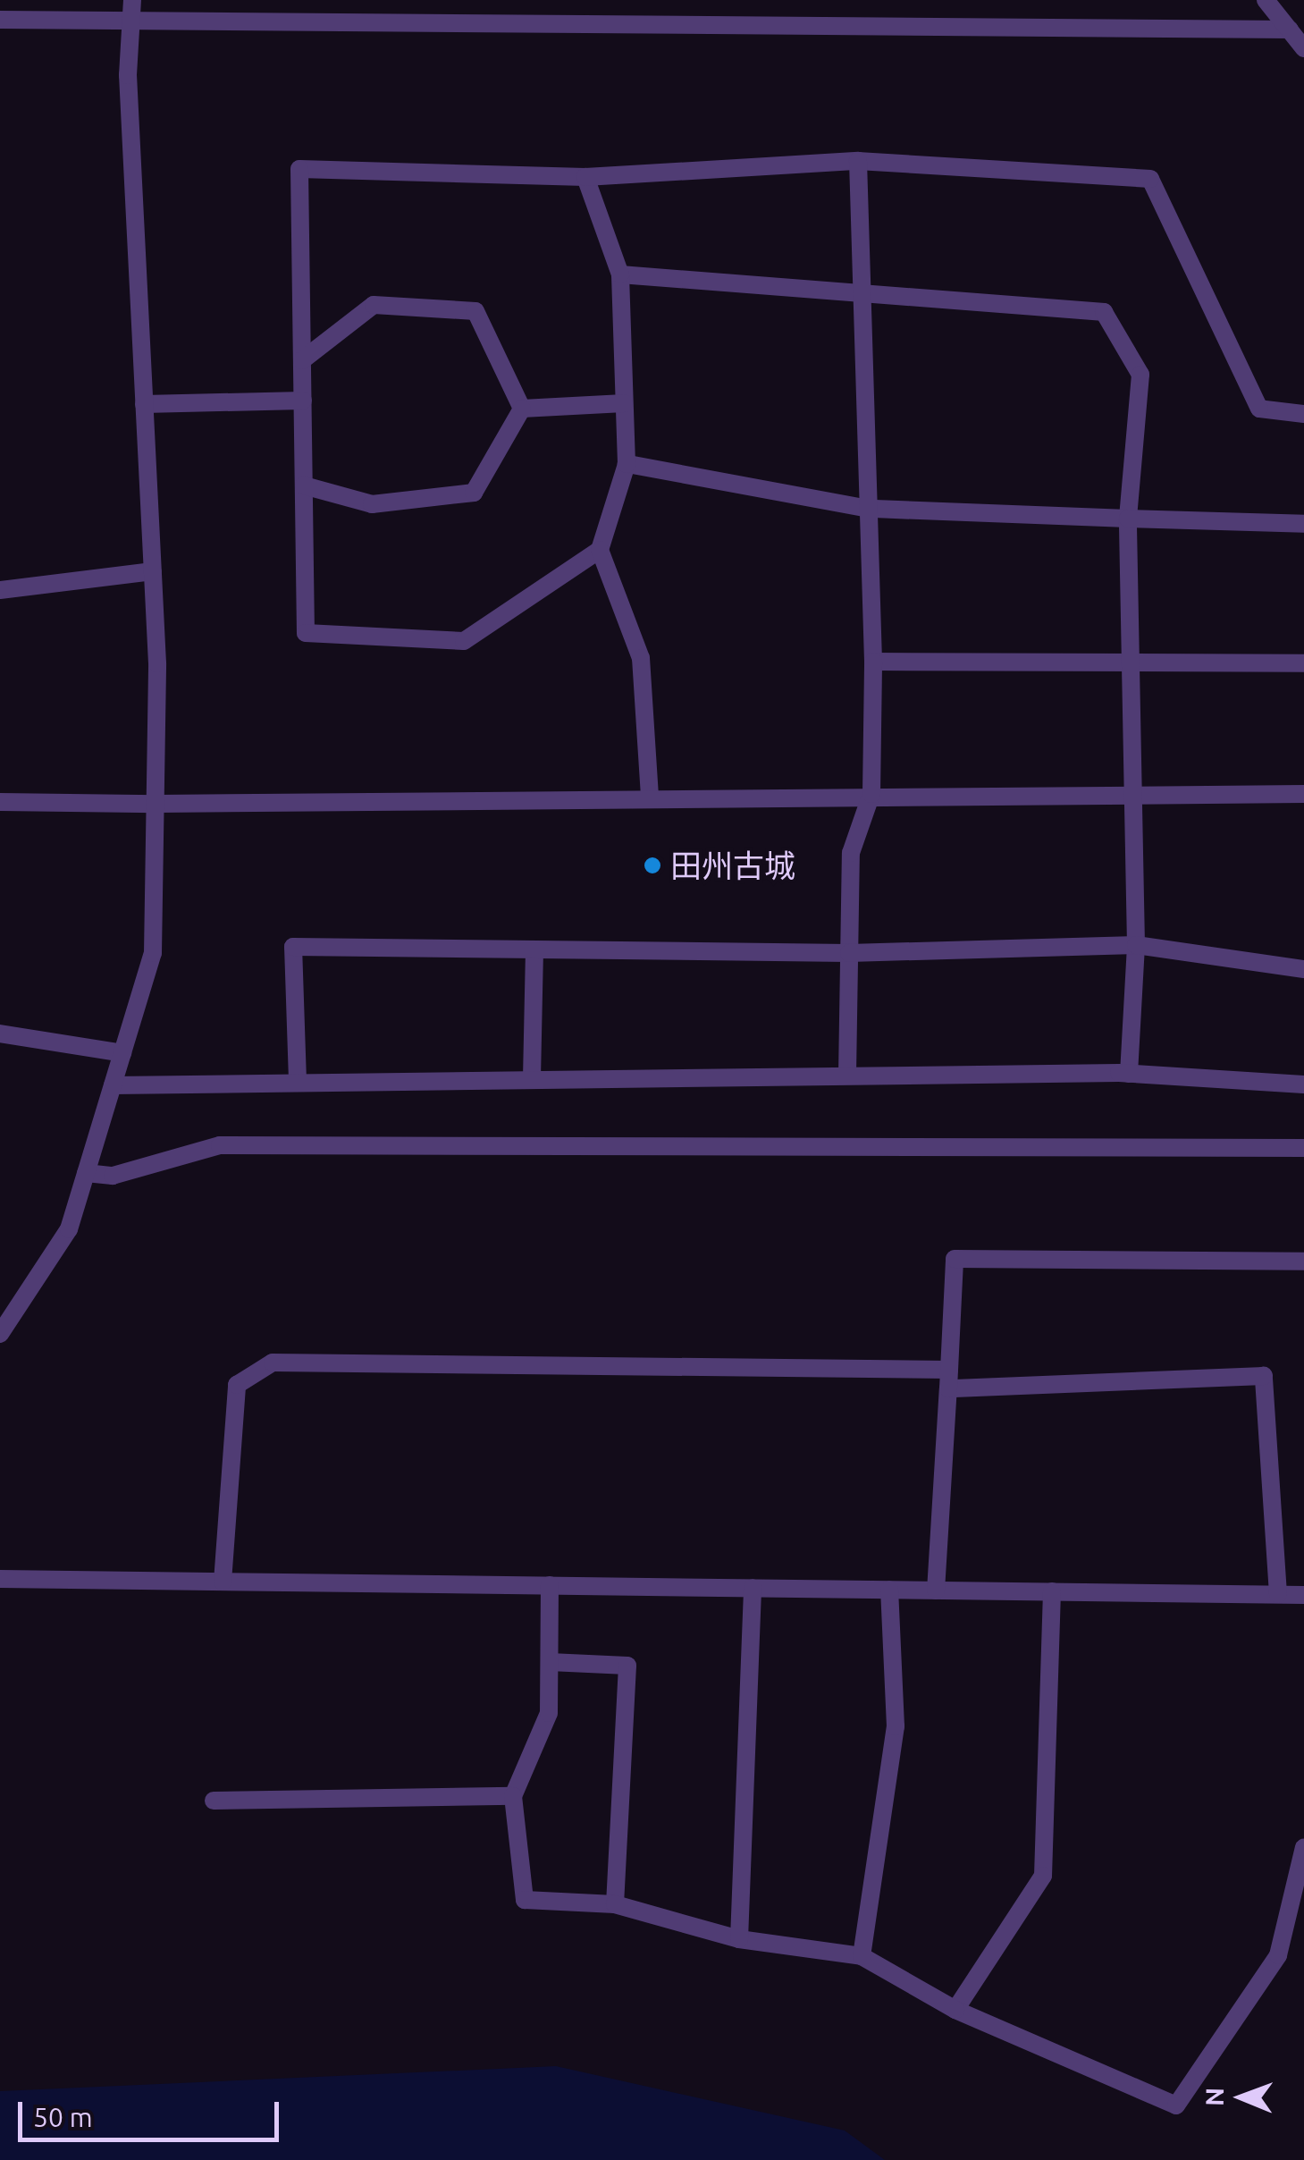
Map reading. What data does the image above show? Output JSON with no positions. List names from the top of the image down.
{
  "places": ["田州古城"],
  "scale_bar": "50 m",
  "north": "left"
}
